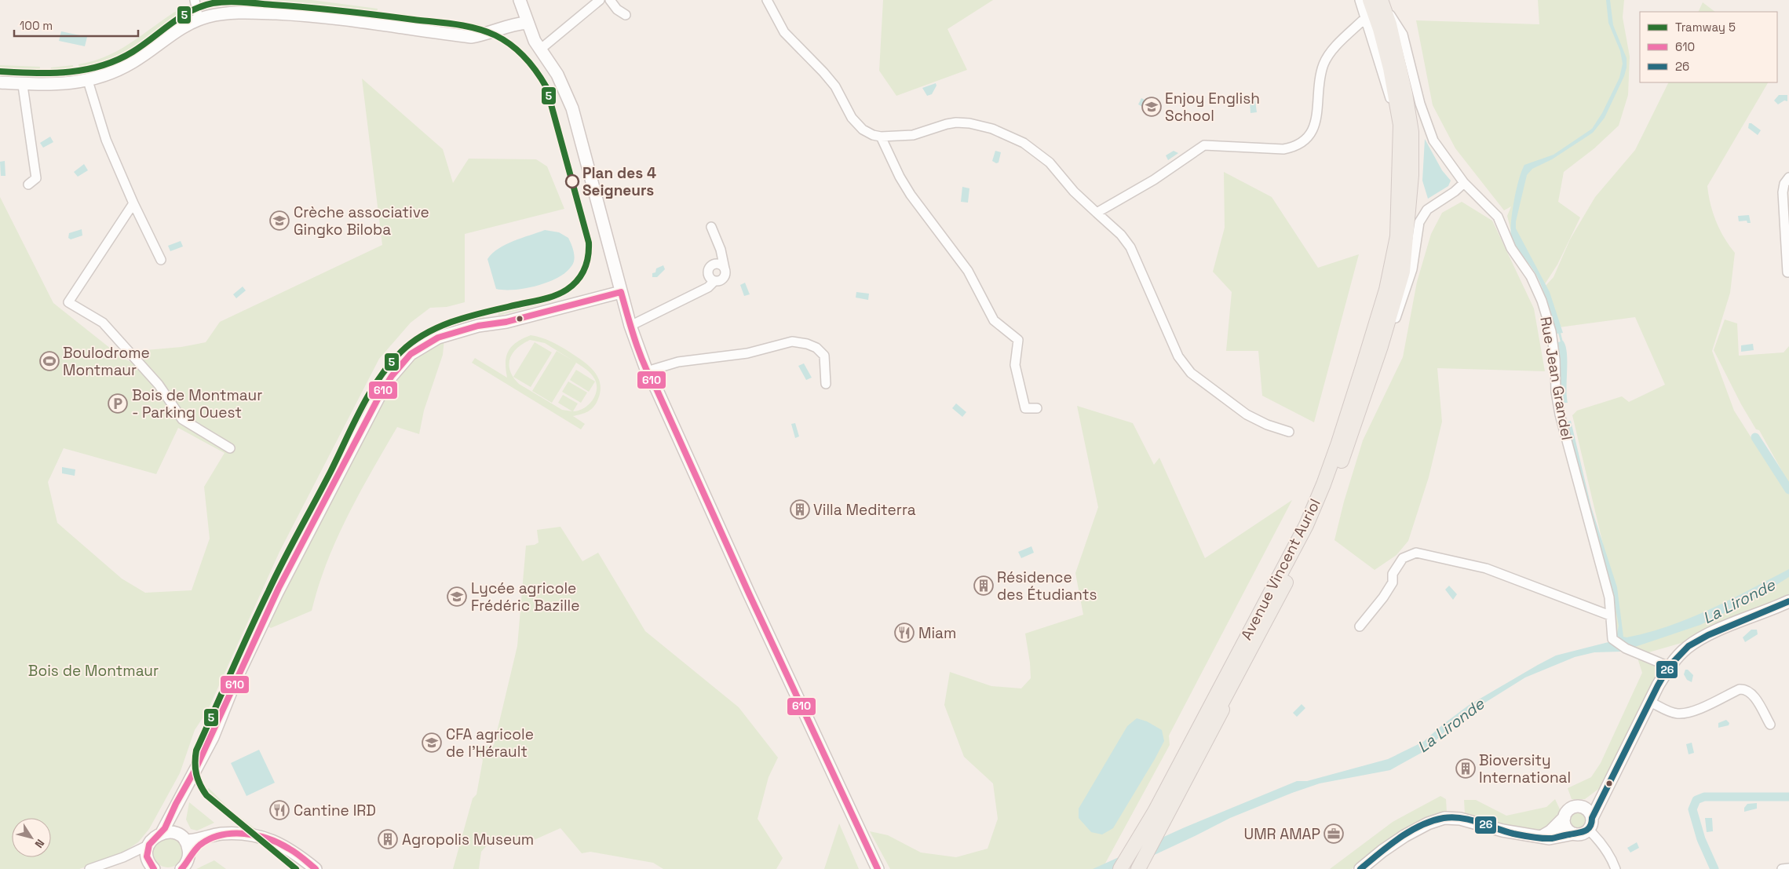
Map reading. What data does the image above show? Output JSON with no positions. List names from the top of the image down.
{
  "streets": {
    "main road": ["Avenue Vincent Auriol"],
    "street": ["Rue Jean Grandel"]
  },
  "crossings": [
    ["Rue Jean Grandel", "Avenue Vincent Auriol"]
  ],
  "water": ["La Lironde"],
  "parks": ["Bois de Montmaur"],
  "places": {
    "school or university": [
      "Enjoy English School",
      "Crèche associative Gingko Biloba",
      "Lycée agricole Frédéric Bazille",
      "CFA agricole de l'Hérault"
    ],
    "other": ["Plan des 4 Seigneurs"],
    "sports": ["Boulodrome Montmaur"],
    "parking": ["Bois de Montmaur - Parking Ouest"],
    "building": [
      "Villa Mediterra",
      "Résidence des Étudiants",
      "Bioversity International",
      "Agropolis Museum"
    ],
    "restaurant": ["Miam", "Cantine IRD"],
    "office": ["UMR AMAP"]
  },
  "lines": ["tram line 5", "transit line 610", "transit line 26"],
  "legend": ["Tramway 5", "610", "26"],
  "scale_bar": "100 m",
  "north": "bottom right"
}
